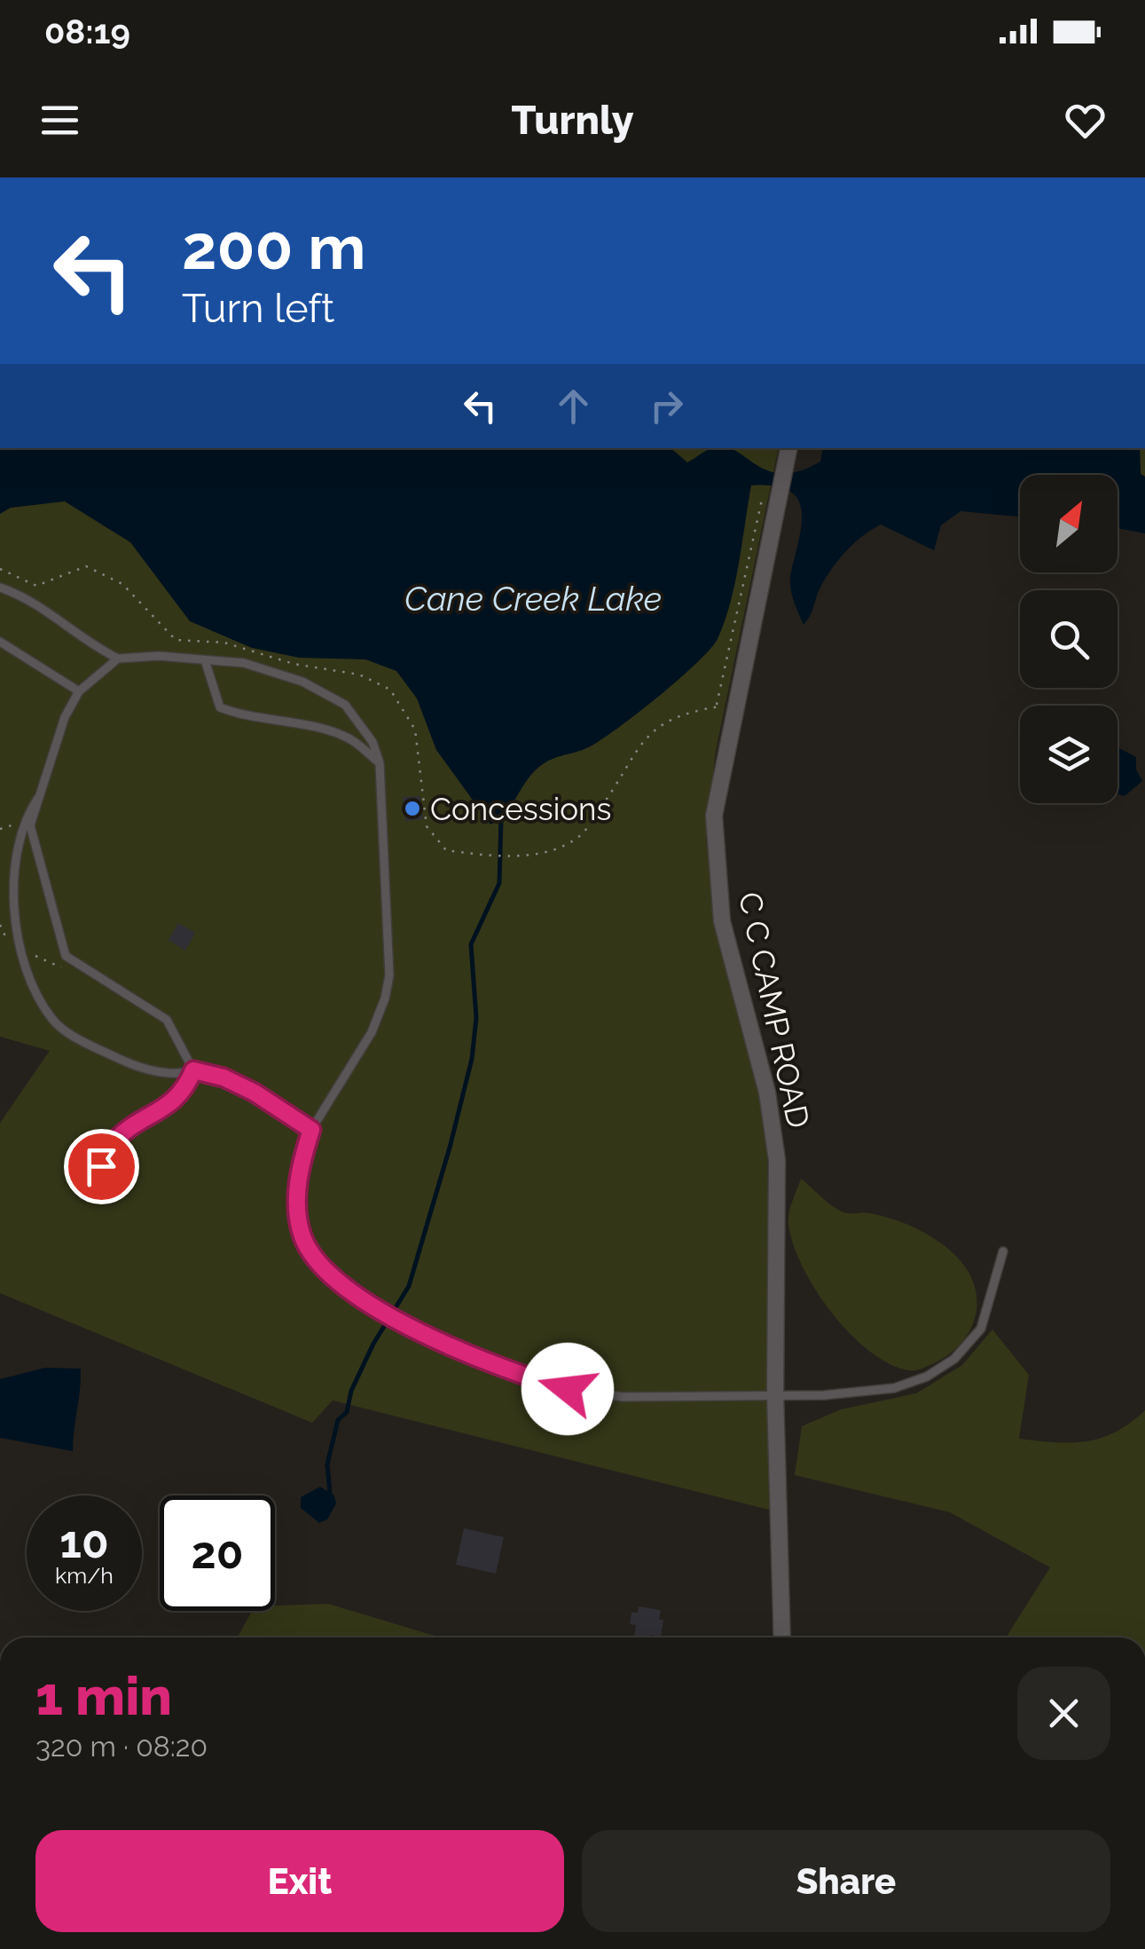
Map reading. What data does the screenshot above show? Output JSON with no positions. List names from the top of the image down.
{
  "streets": {
    "street": ["C C CAMP ROAD"]
  },
  "water": ["Cane Creek Lake"],
  "places": ["Concessions"],
  "north": "top right",
  "page": {
    "status": "08:19",
    "header": "Turnly",
    "turn": ["200 m", "Turn left"],
    "speed": "10 km/h",
    "limit": "20",
    "heading": ["1 min", "320 m · 08:20"],
    "buttons": ["Exit", "Share"]
  }
}
